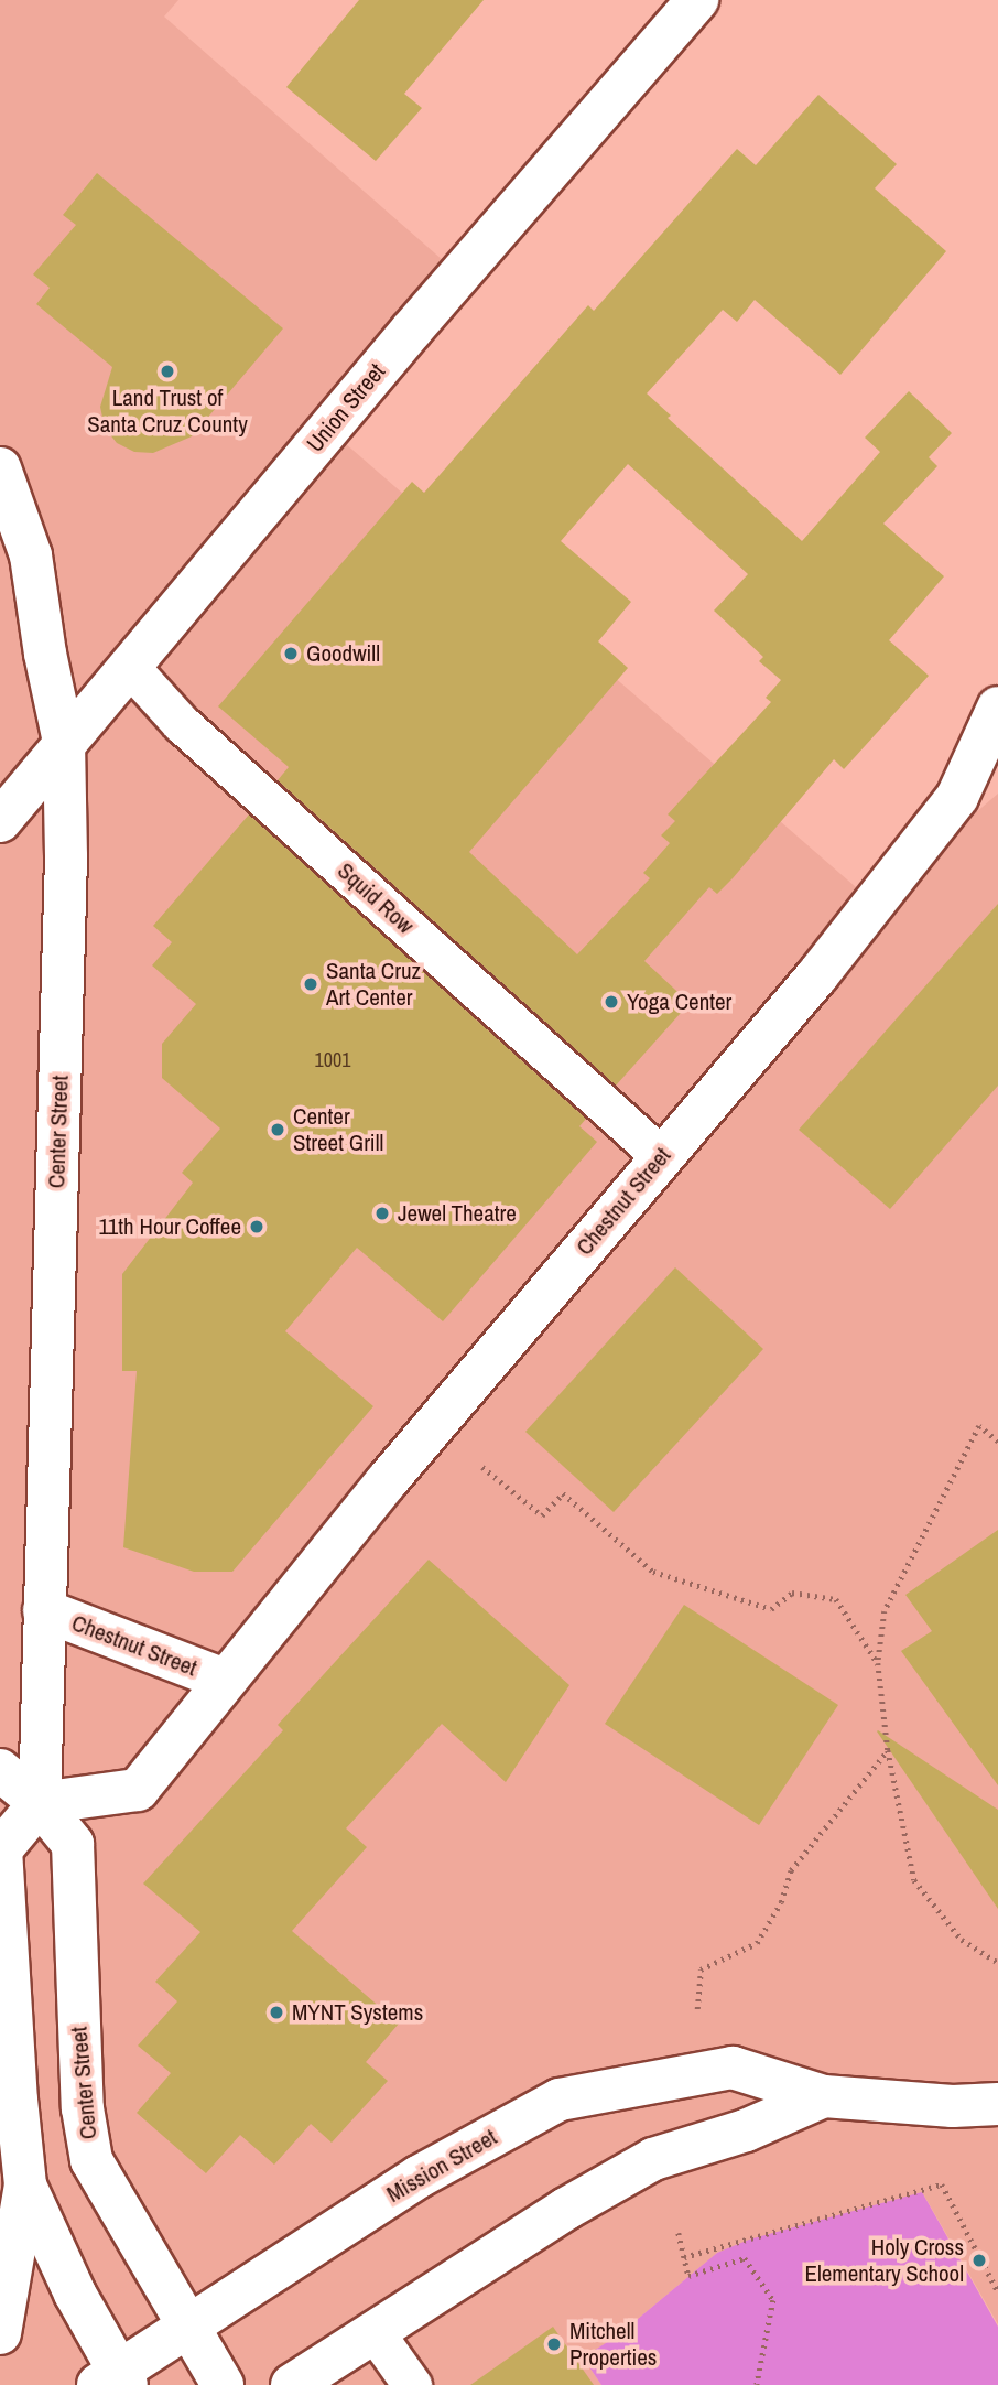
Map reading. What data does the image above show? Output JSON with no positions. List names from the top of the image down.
{
  "streets": {
    "main road": [
      "Union Street",
      "Center Street",
      "Chestnut Street",
      "Mission Street"
    ],
    "lane": ["Squid Row"]
  },
  "crossings": [
    ["Union Street", "Squid Row"],
    ["Union Street", "Center Street"],
    ["Squid Row", "Chestnut Street"],
    ["Center Street", "Chestnut Street"],
    ["Center Street", "Mission Street"]
  ],
  "places": [
    "Land Trust of Santa Cruz County",
    "Goodwill",
    "Santa Cruz Art Center",
    "Yoga Center",
    "Center Street Grill",
    "Jewel Theatre",
    "11th Hour Coffee",
    "MYNT Systems",
    "Holy Cross Elementary School",
    "Mitchell Properties"
  ],
  "house_numbers": ["1001"]
}
